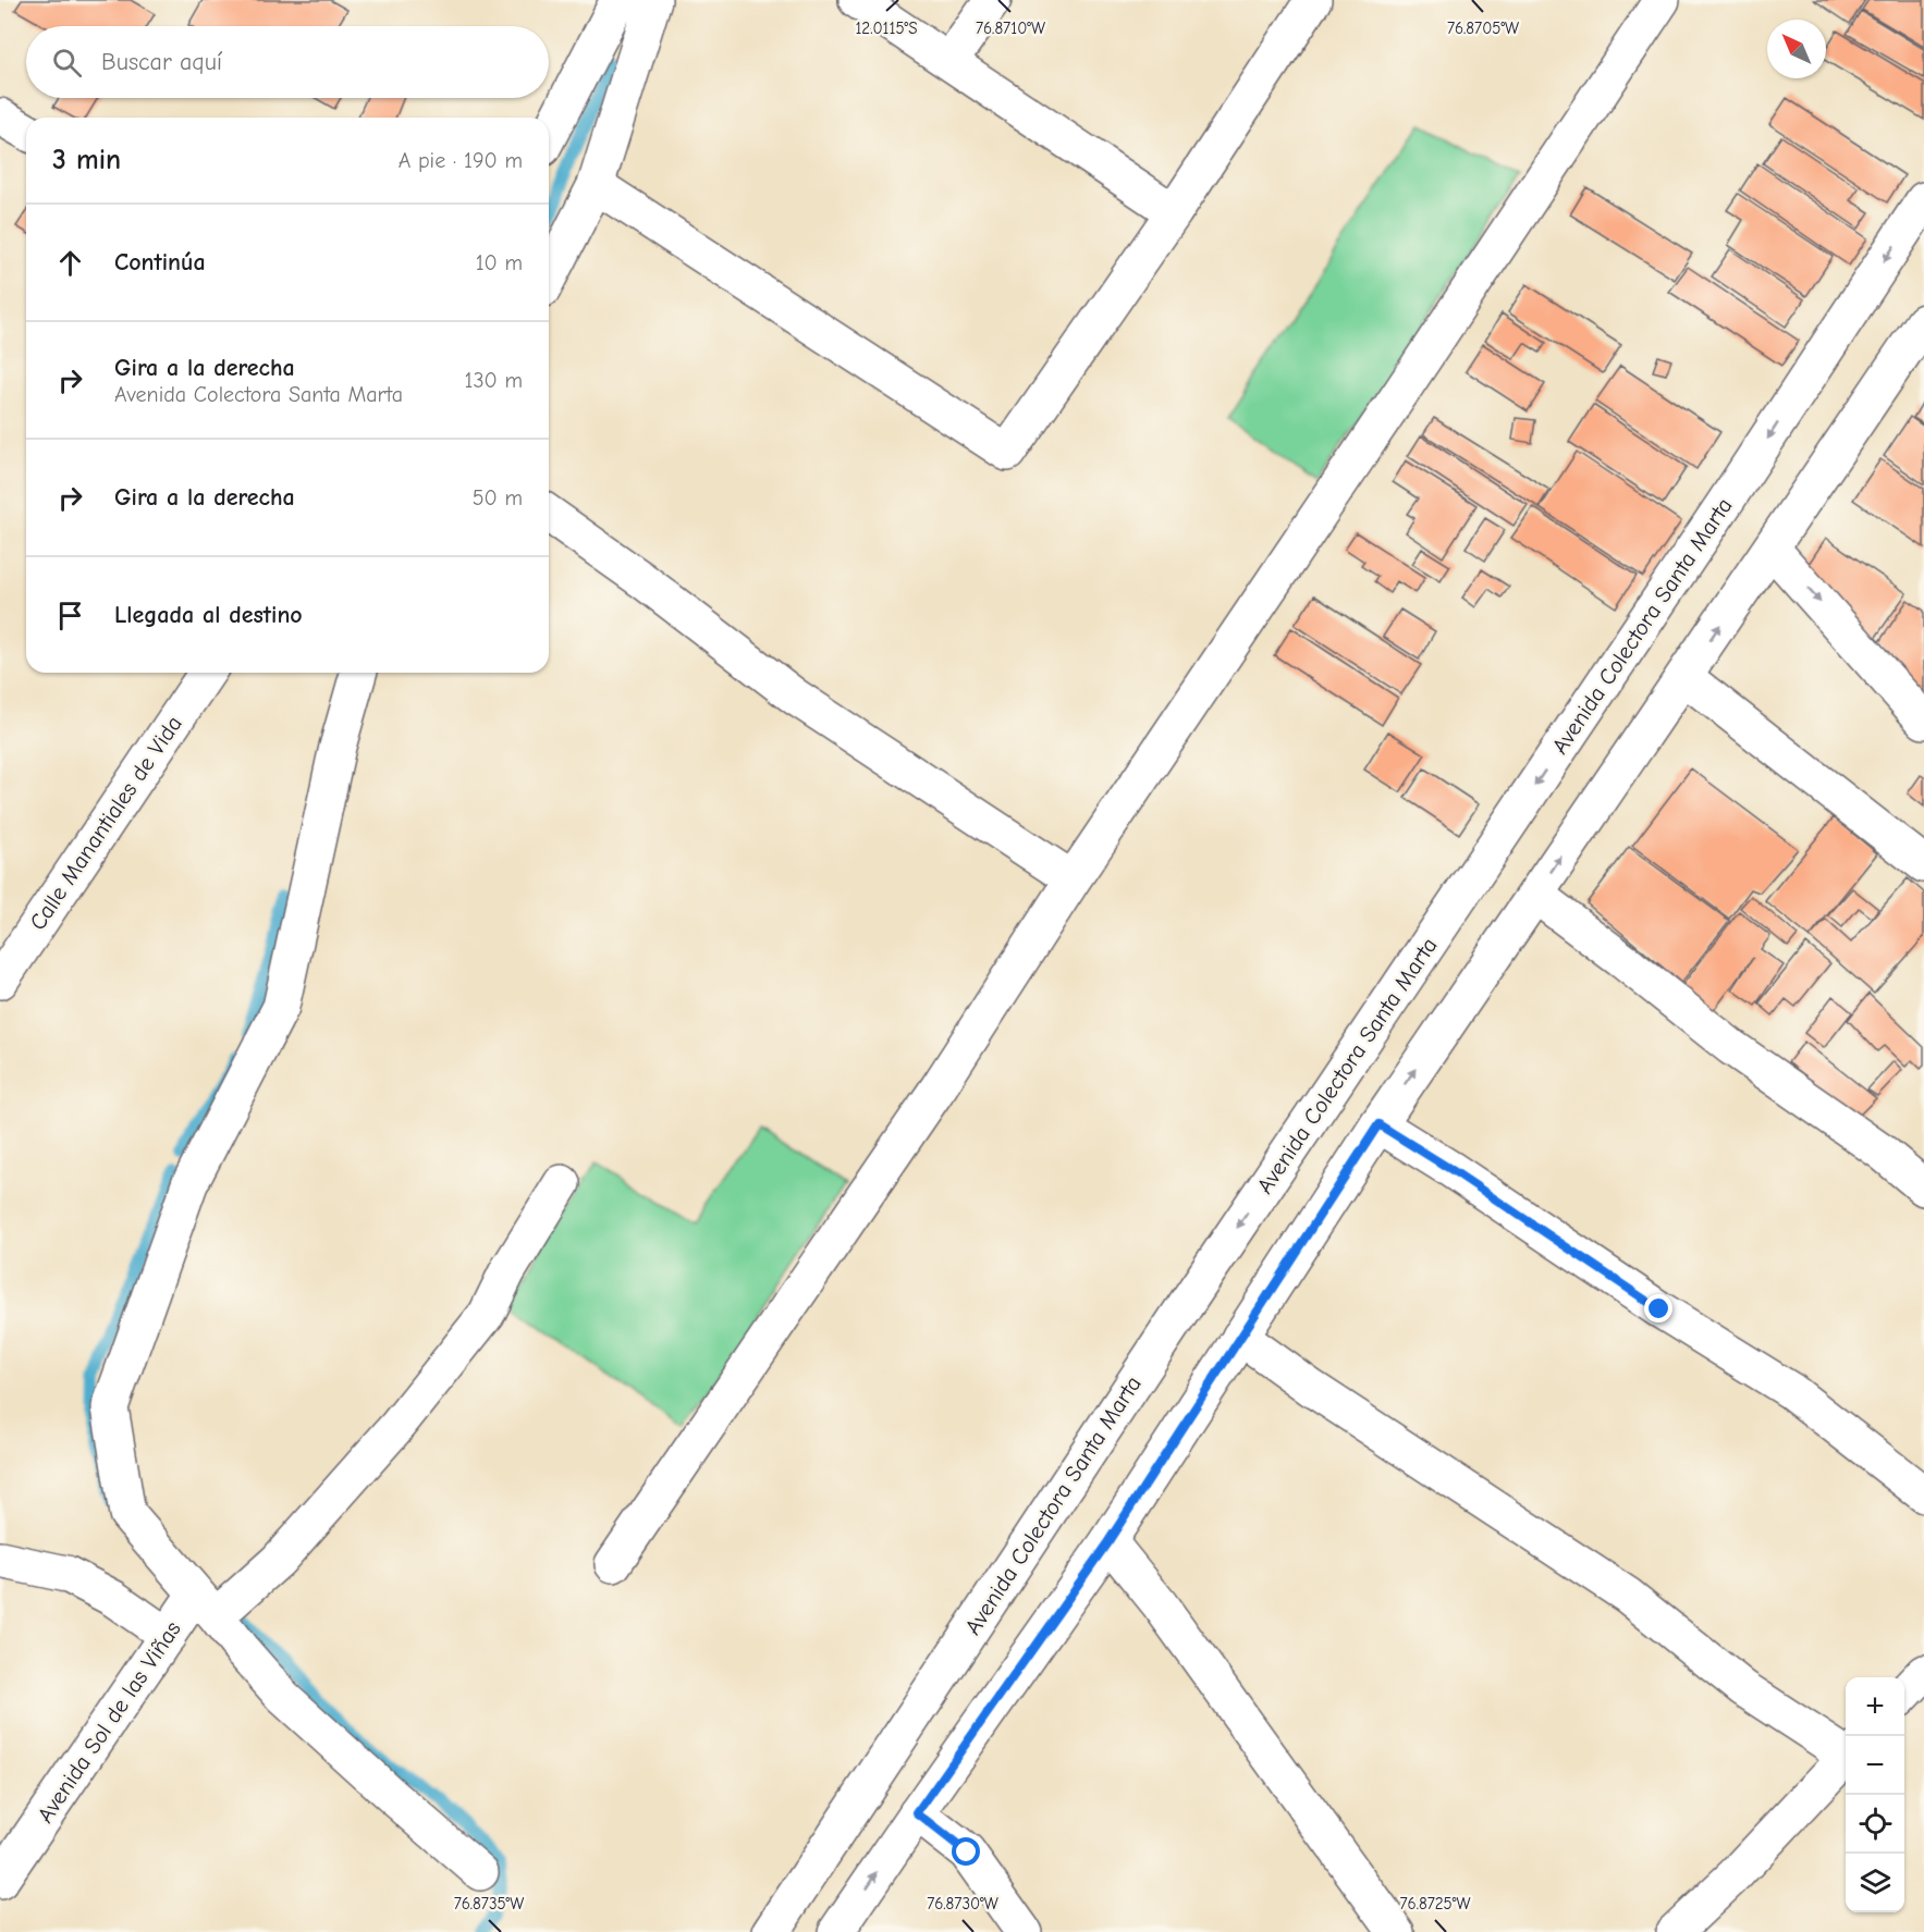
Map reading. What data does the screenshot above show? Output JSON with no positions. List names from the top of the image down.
{
  "streets": {
    "street": ["Avenida Colectora Santa Marta", "Calle Manantiales de Vida", "Avenida Sol de las Viñas"]
  },
  "north": "top left",
  "page": {
    "search": "Buscar aquí",
    "heading": ["3 min", "A pie · 190 m"],
    "list": [
      ["Continúa", "10 m"],
      ["Gira a la derecha", "Avenida Colectora Santa Marta", "130 m"],
      ["Gira a la derecha", "50 m"],
      "Llegada al destino"
    ],
    "map_buttons": ["+", "−"]
  },
  "coordinates": [
    "12.0115°S",
    "76.8710°W",
    "76.8705°W",
    "76.8735°W",
    "76.8730°W",
    "76.8725°W"
  ]
}
